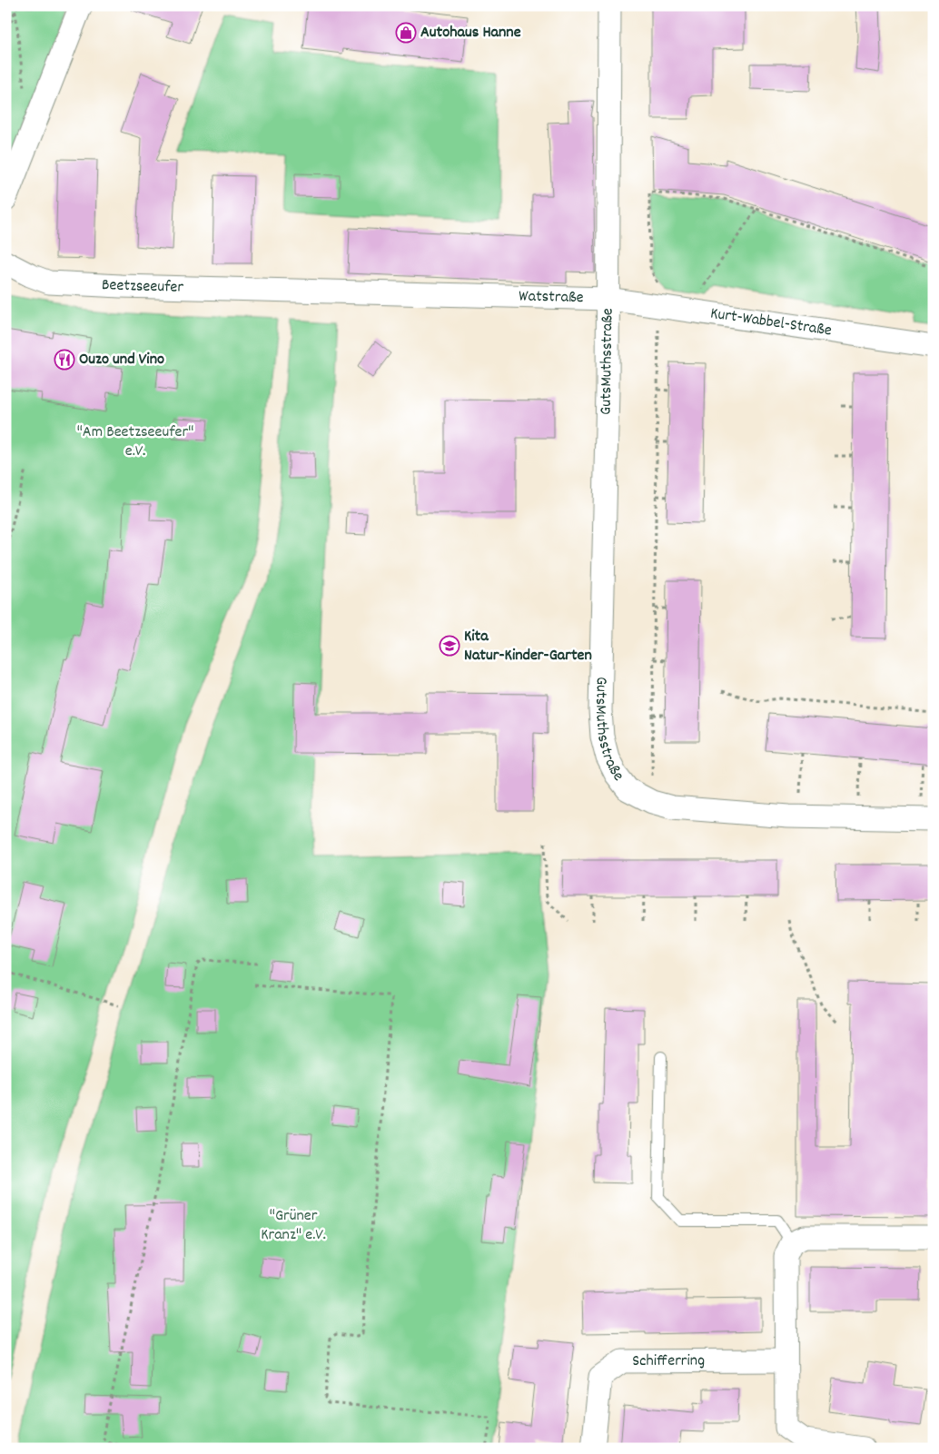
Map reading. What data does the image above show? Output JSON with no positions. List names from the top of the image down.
{
  "streets": {
    "street": [
      "Beetzseeufer",
      "Watstraße",
      "Kurt-Wabbel-Straße",
      "GutsMuthsstraße",
      "Schifferring"
    ]
  },
  "crossings": [
    ["Beetzseeufer", "Watstraße"],
    ["Watstraße", "Kurt-Wabbel-Straße"],
    ["Watstraße", "GutsMuthsstraße"],
    ["Kurt-Wabbel-Straße", "GutsMuthsstraße"]
  ],
  "parks": ["\"Am Beetzseeufer\" e.V.", "\"Grüner Kranz\" e.V."],
  "places": {
    "shop": ["Autohaus Hanne"],
    "restaurant": ["Ouzo und Vino"],
    "school or university": ["Kita Natur-Kinder-Garten"]
  }
}
